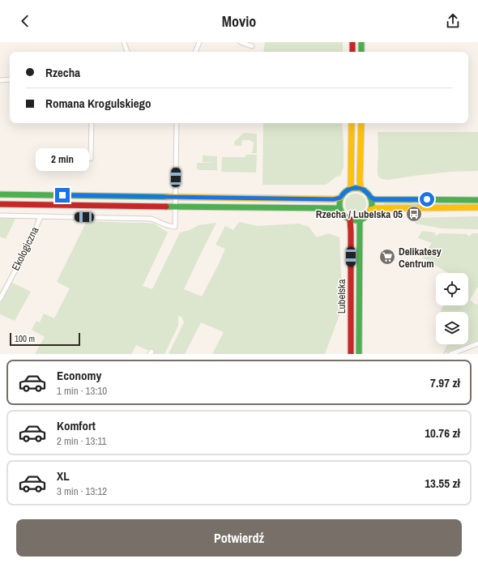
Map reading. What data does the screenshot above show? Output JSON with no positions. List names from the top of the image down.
{
  "streets": {
    "main road": ["Lubelska"],
    "street": ["Ekologiczna"]
  },
  "places": {
    "bus stop": ["Rzecha / Lubelska 05"],
    "supermarket": ["Delikatesy Centrum"]
  },
  "scale_bar": "100 m",
  "page": {
    "header": "Movio",
    "banner": ["Rzecha", "Romana Krogulskiego"],
    "bubble": "2 min",
    "scale": "100 m",
    "list": [
      {
        "name": "Economy",
        "note": "1 min · 13:10",
        "value": "7.97 zł"
      },
      {
        "name": "Komfort",
        "note": "2 min · 13:11",
        "value": "10.76 zł"
      },
      {
        "name": "XL",
        "note": "3 min · 13:12",
        "value": "13.55 zł"
      }
    ],
    "buttons": "Potwierdź"
  }
}
